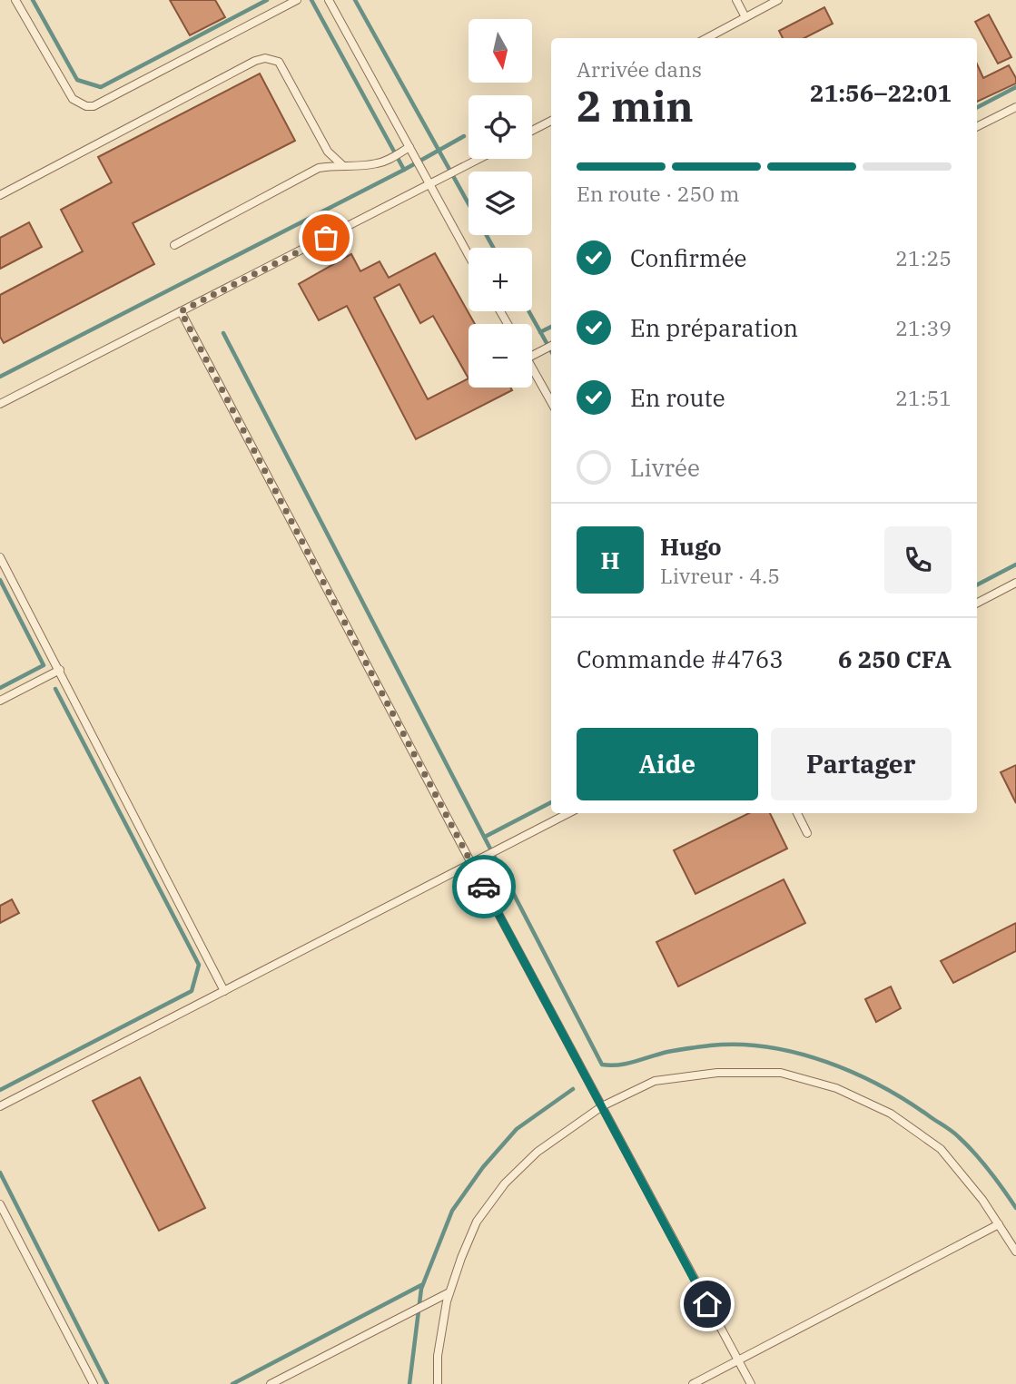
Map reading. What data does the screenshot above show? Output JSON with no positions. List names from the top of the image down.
{
  "north": "bottom",
  "page": {
    "map_buttons": ["+", "−"],
    "heading": ["2 min", "Arrivée dans", "21:56–22:01"],
    "panel": [
      "Hugo",
      "Livreur · 4.5",
      "Commande #4763",
      "6 250 CFA"
    ],
    "bar": "En route · 250 m",
    "list": [
      ["Confirmée", "21:25"],
      ["En préparation", "21:39"],
      ["En route", "21:51"],
      "Livrée"
    ],
    "round": "H",
    "buttons": ["Aide", "Partager"]
  }
}
